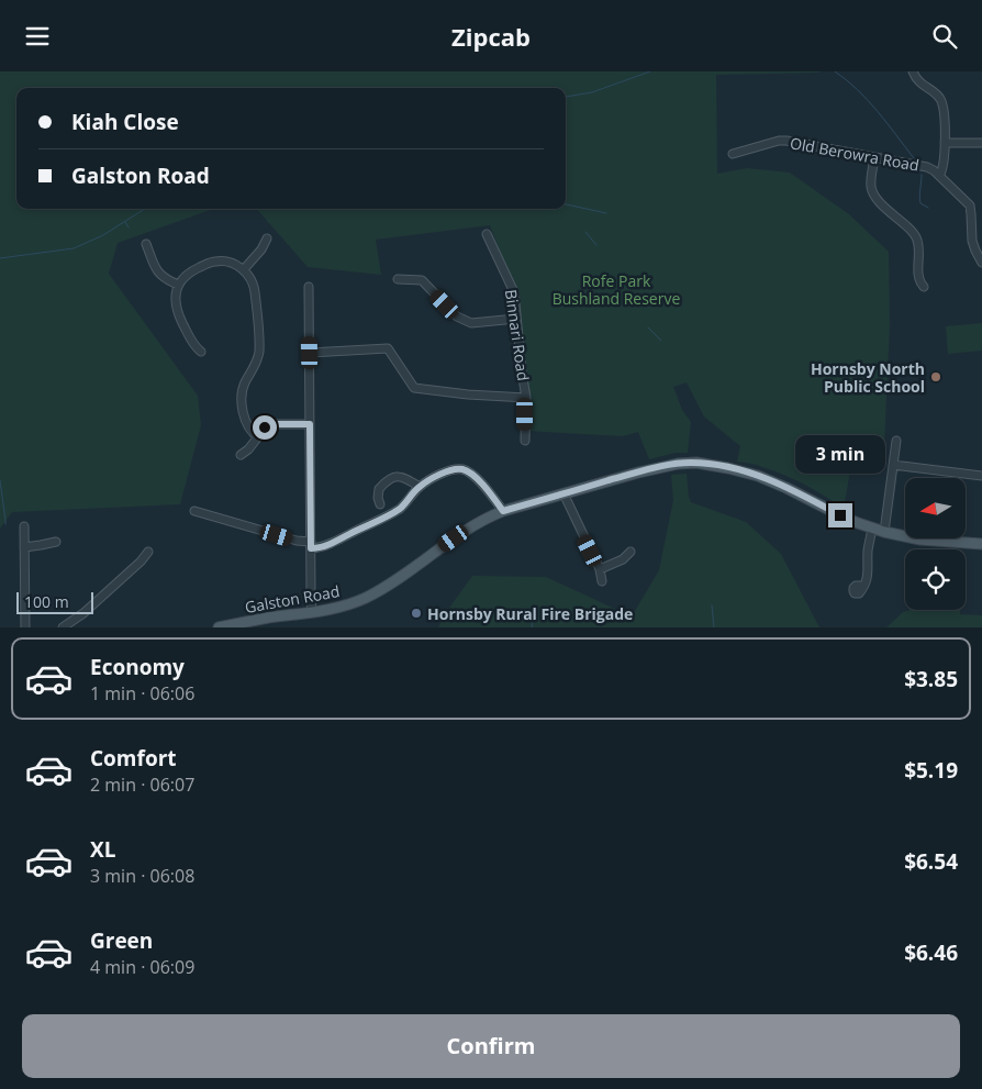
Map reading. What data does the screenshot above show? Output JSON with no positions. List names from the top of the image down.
{
  "streets": {
    "main road": ["Galston Road"],
    "street": ["Old Berowra Road", "Binnari Road"]
  },
  "parks": ["Rofe Park Bushland Reserve"],
  "places": ["Hornsby North Public School", "Hornsby Rural Fire Brigade"],
  "scale_bar": "100 m",
  "north": "left",
  "page": {
    "header": "Zipcab",
    "banner": ["Kiah Close", "Galston Road"],
    "bubble": "3 min",
    "scale": "100 m",
    "list": [
      {
        "name": "Economy",
        "note": "1 min · 06:06",
        "value": "$3.85"
      },
      {
        "name": "Comfort",
        "note": "2 min · 06:07",
        "value": "$5.19"
      },
      {
        "name": "XL",
        "note": "3 min · 06:08",
        "value": "$6.54"
      },
      {
        "name": "Green",
        "note": "4 min · 06:09",
        "value": "$6.46"
      }
    ],
    "buttons": "Confirm"
  }
}
